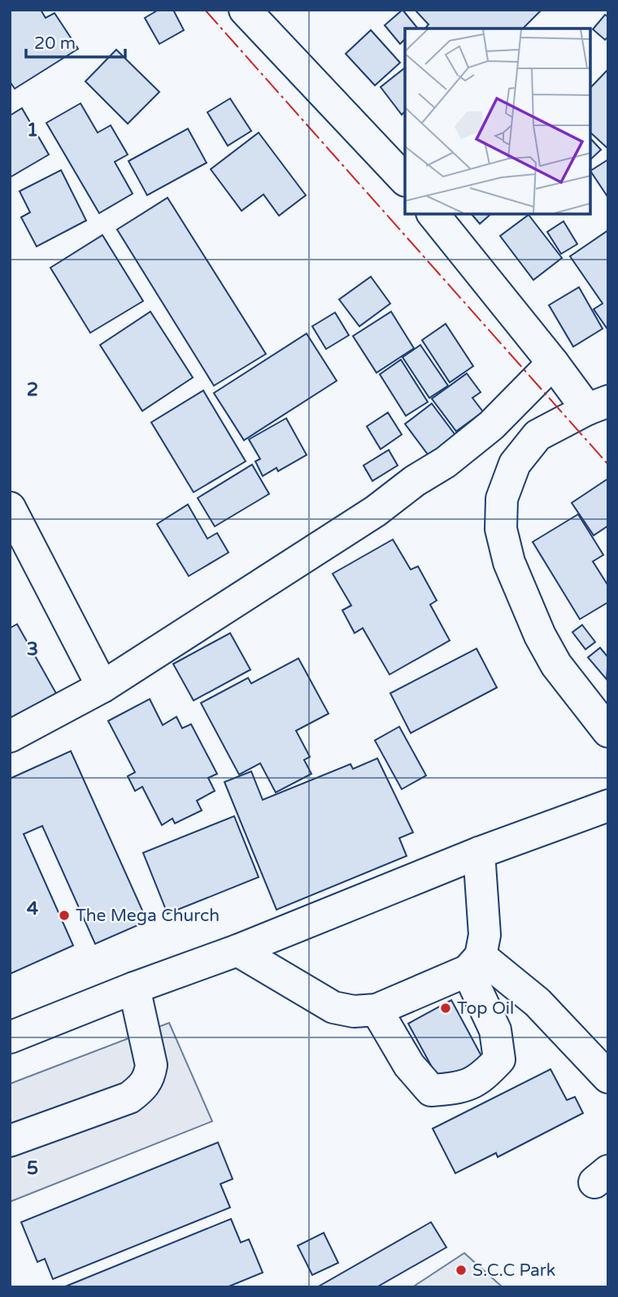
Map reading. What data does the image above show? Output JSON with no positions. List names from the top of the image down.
{
  "places": ["The Mega Church", "Top Oil", "S.C.C Park"],
  "scale_bar": "20 m",
  "grid": {
    "rows": [
      "1",
      "2",
      "3",
      "4",
      "5"
    ]
  }
}
